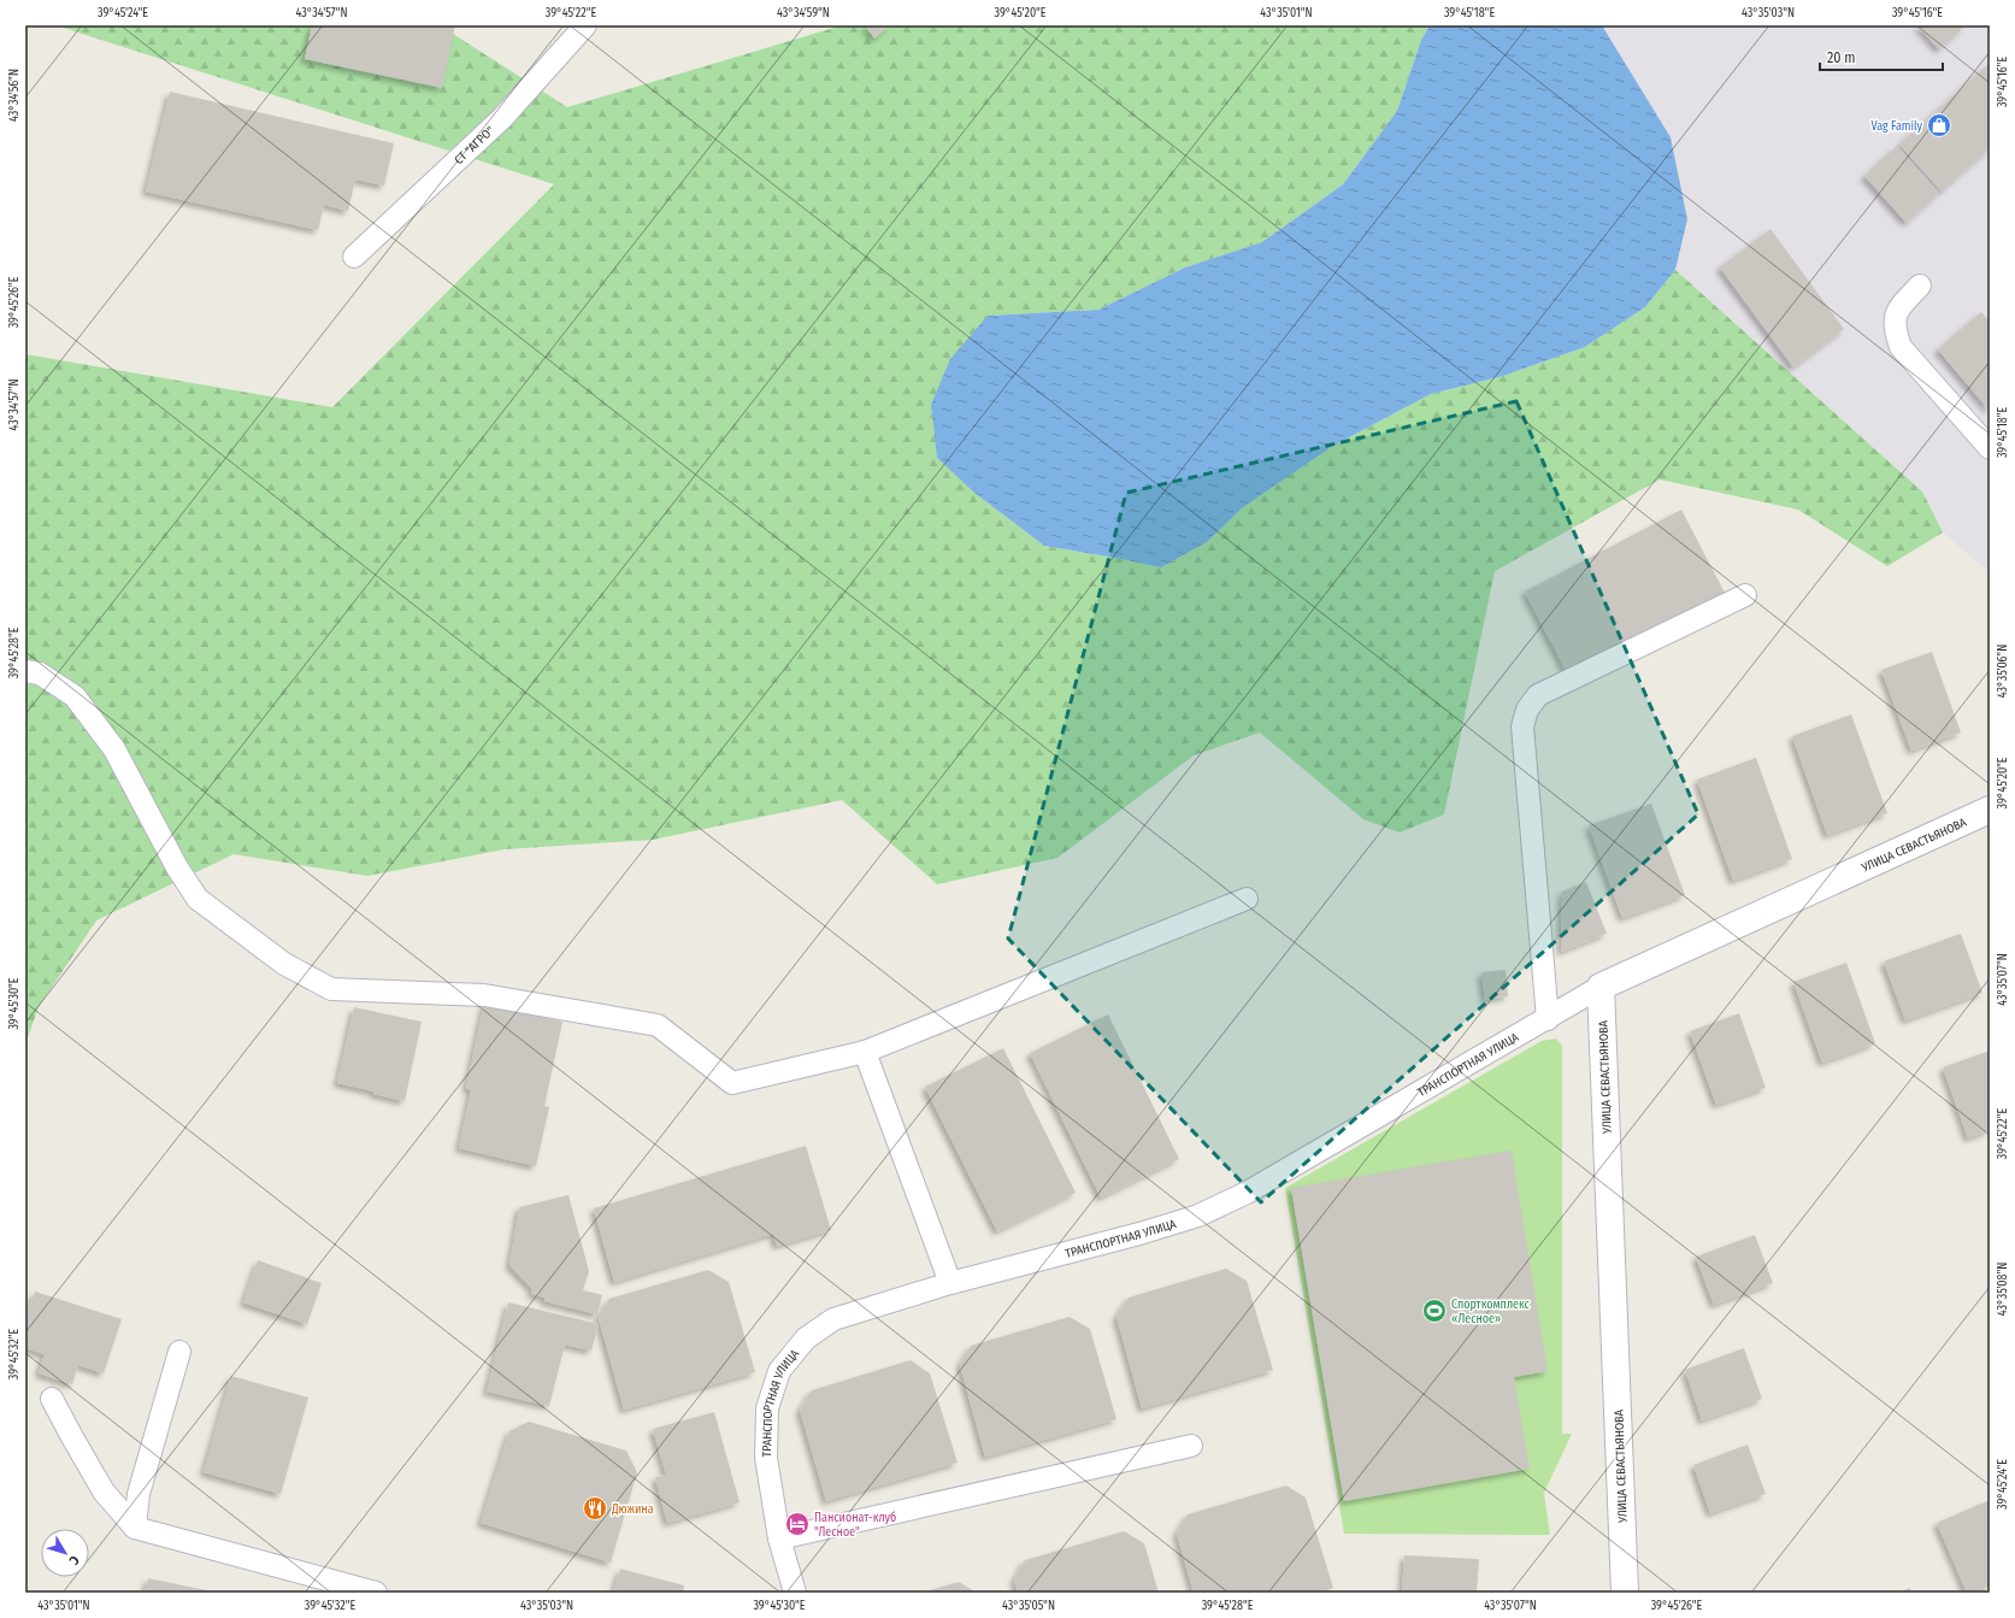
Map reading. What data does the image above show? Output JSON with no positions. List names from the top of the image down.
{
  "streets": {
    "street": ["УЛИЦА СЕВАСТЬЯНОВА"],
    "lane": ["СТ \"АГРО\"", "ТРАНСПОРТНАЯ УЛИЦА"]
  },
  "crossings": [
    ["УЛИЦА СЕВАСТЬЯНОВА", "ТРАНСПОРТНАЯ УЛИЦА"]
  ],
  "places": {
    "shop": ["Vag Family"],
    "sports": ["Спорткомплекс «Лесное»"],
    "restaurant": ["Дюжина"],
    "hotel": ["Пансионат-клуб \"Лесное\""]
  },
  "scale_bar": "20 m",
  "north": "bottom right",
  "coordinates": [
    "39°45'24\"E",
    "43°34'57\"N",
    "39°45'22\"E",
    "43°34'59\"N",
    "39°45'20\"E",
    "43°35'01\"N",
    "39°45'18\"E",
    "43°35'03\"N",
    "39°45'16\"E",
    "43°34'56\"N",
    "39°45'26\"E",
    "39°45'28\"E",
    "43°35'06\"N",
    "43°35'07\"N",
    "39°45'30\"E",
    "43°35'08\"N",
    "39°45'32\"E",
    "43°35'05\"N"
  ]
}
